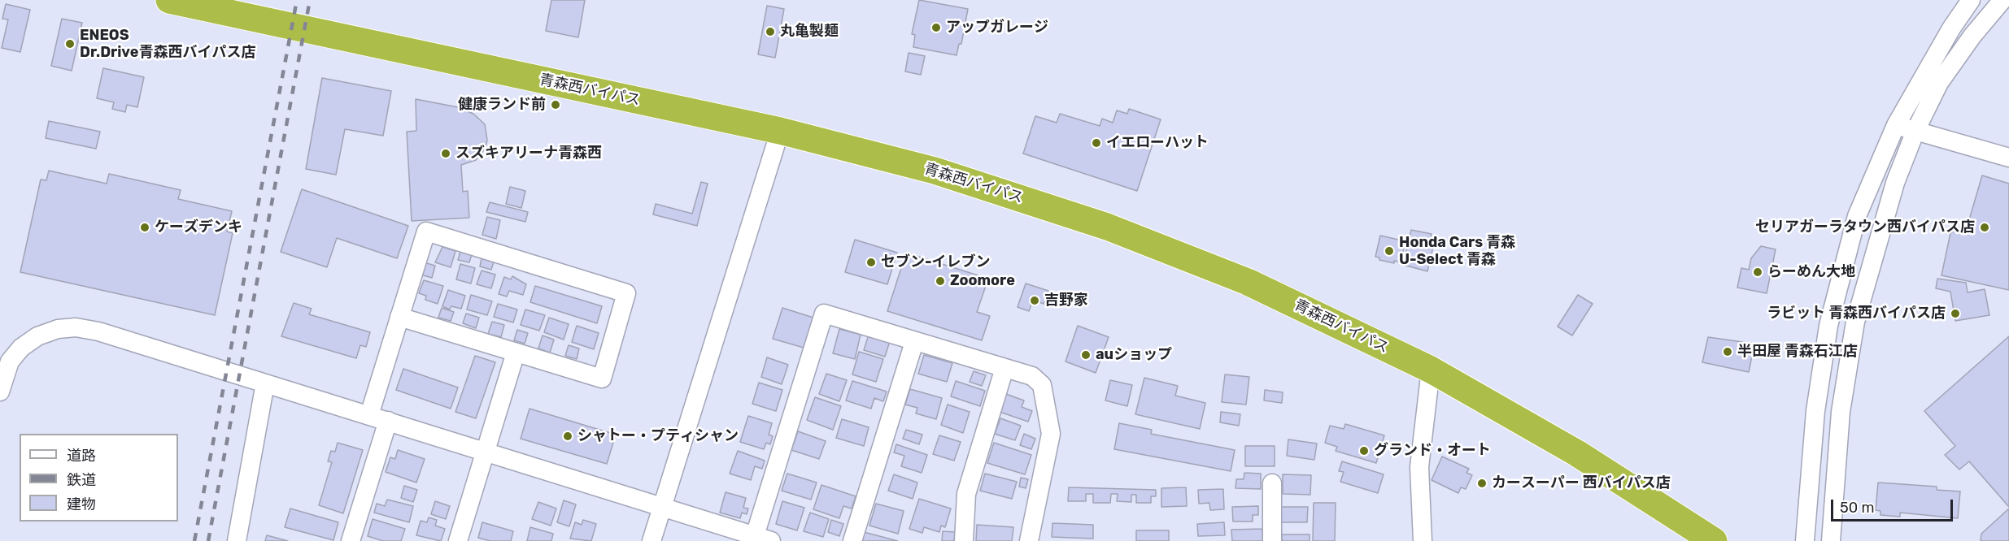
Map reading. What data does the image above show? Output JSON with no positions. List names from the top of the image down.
{
  "streets": {
    "highway": ["青森西バイパス"]
  },
  "places": [
    "アップガレージ",
    "丸亀製麺",
    "ENEOS Dr.Drive青森西バイパス店",
    "健康ランド前",
    "イエローハット",
    "スズキアリーナ青森西",
    "ケーズデンキ",
    "セリアガーラタウン西バイパス店",
    "Honda Cars 青森 U-Select 青森",
    "セブン-イレブン",
    "らーめん大地",
    "Zoomore",
    "吉野家",
    "ラビット 青森西バイパス店",
    "半田屋 青森石江店",
    "auショップ",
    "シャトー・プティシャン",
    "グランド・オート",
    "カースーパー 西バイパス店"
  ],
  "legend": ["道路", "鉄道", "建物"],
  "scale_bar": "50 m"
}
